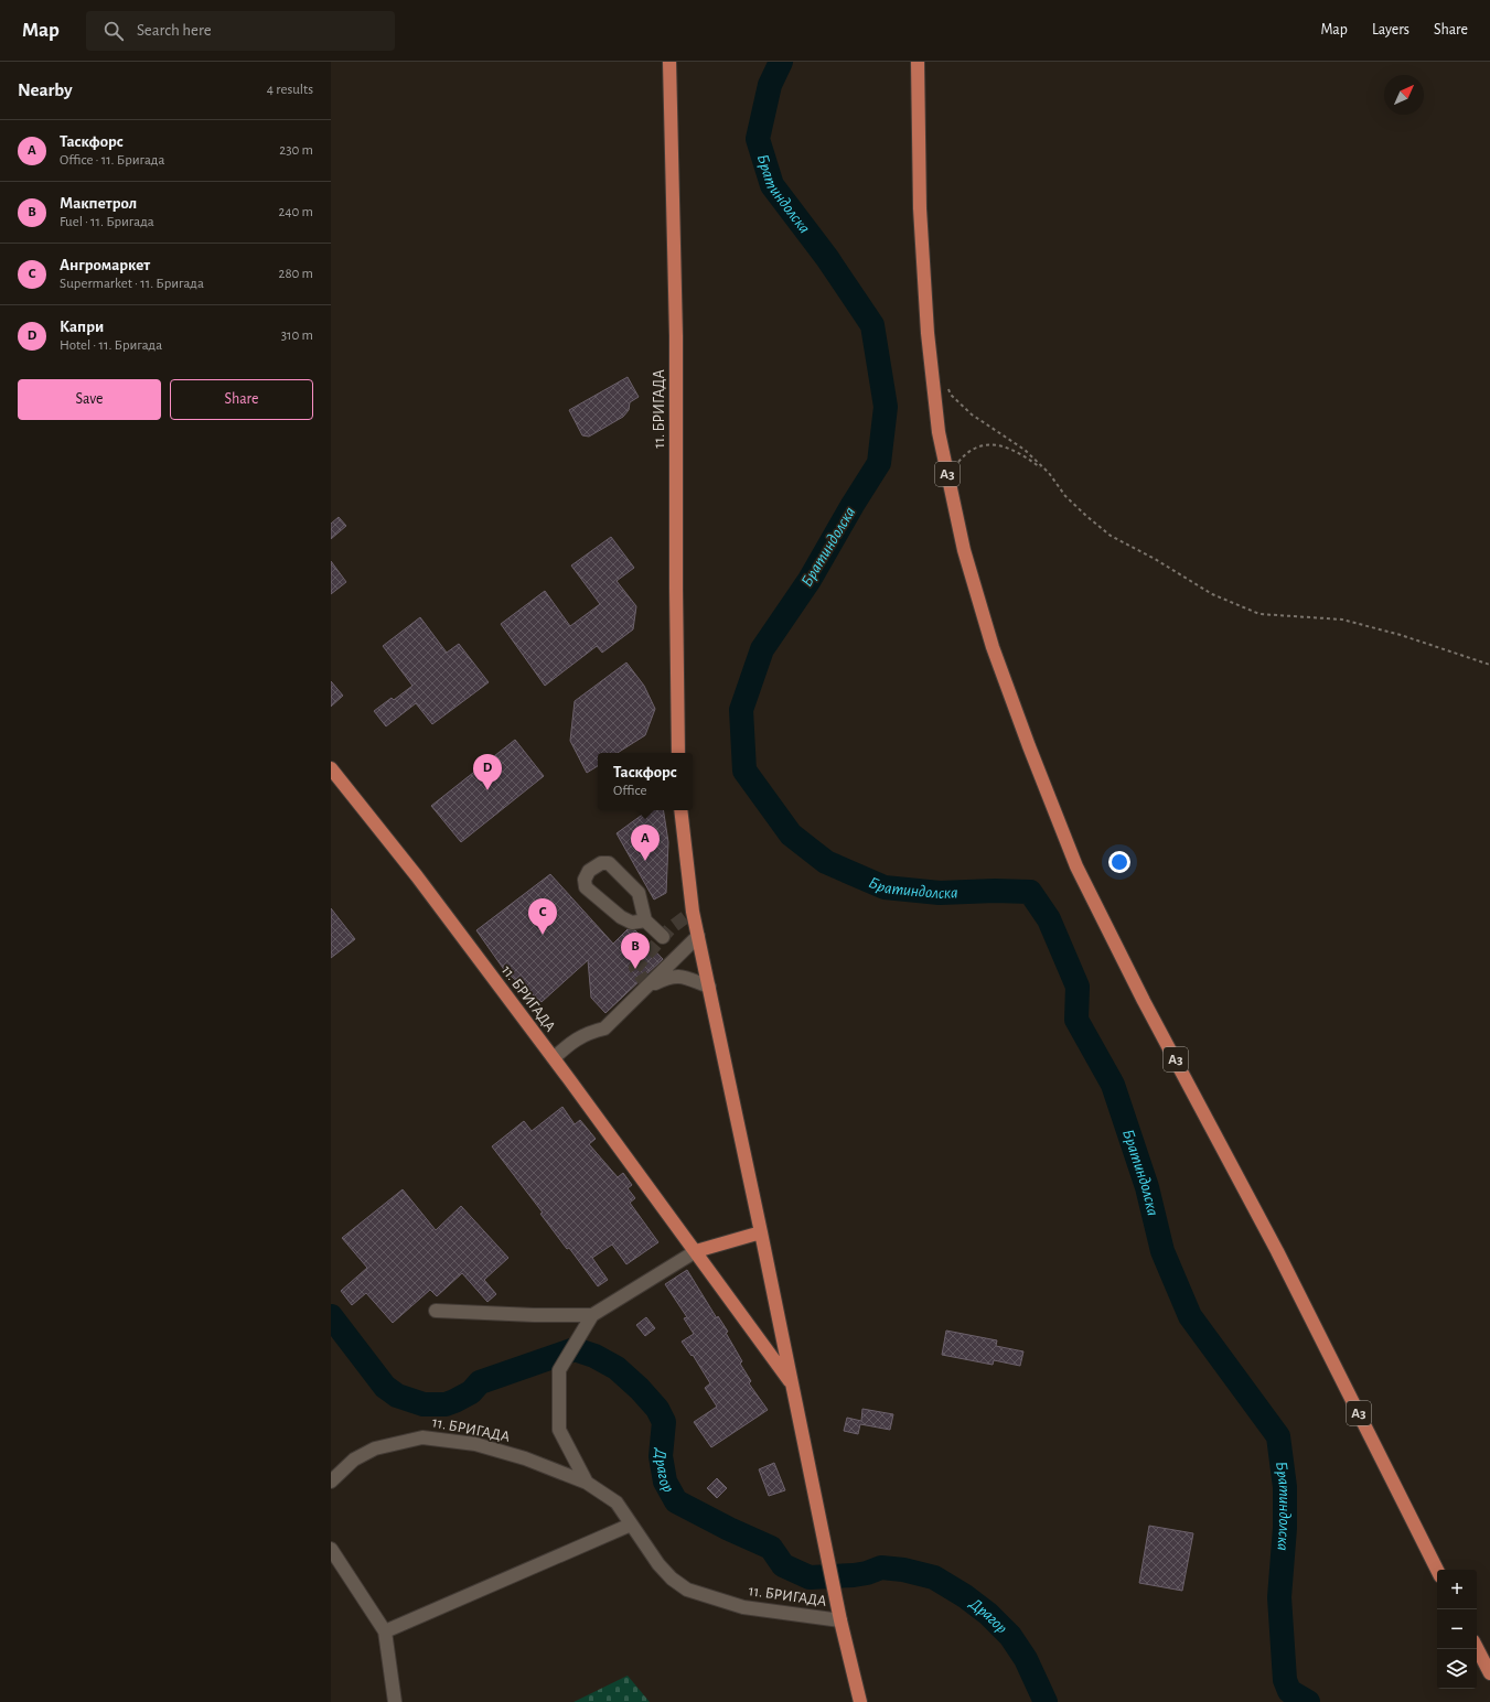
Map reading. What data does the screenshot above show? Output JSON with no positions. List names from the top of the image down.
{
  "streets": {
    "main road": ["11. БРИГАДА", "A3"]
  },
  "water": ["Братиндолска", "Драгор"],
  "north": "top right",
  "page": {
    "header": "Map",
    "search": "Search here",
    "nav": ["Map", "Layers", "Share"],
    "heading": ["Nearby", "4 results"],
    "list": [
      {
        "mark": "A",
        "name": "Таскфорс",
        "note": "Office · 11. Бригада",
        "value": "230 m"
      },
      {
        "mark": "B",
        "name": "Макпетрол",
        "note": "Fuel · 11. Бригада",
        "value": "240 m"
      },
      {
        "mark": "C",
        "name": "Ангромаркет",
        "note": "Supermarket · 11. Бригада",
        "value": "280 m"
      },
      {
        "mark": "D",
        "name": "Капри",
        "note": "Hotel · 11. Бригада",
        "value": "310 m"
      }
    ],
    "buttons": ["Save", "Share"],
    "popup": ["Таскфорс", "Office"],
    "pins": [
      "D",
      "A",
      "C",
      "B"
    ],
    "map_buttons": ["+", "−"]
  }
}
